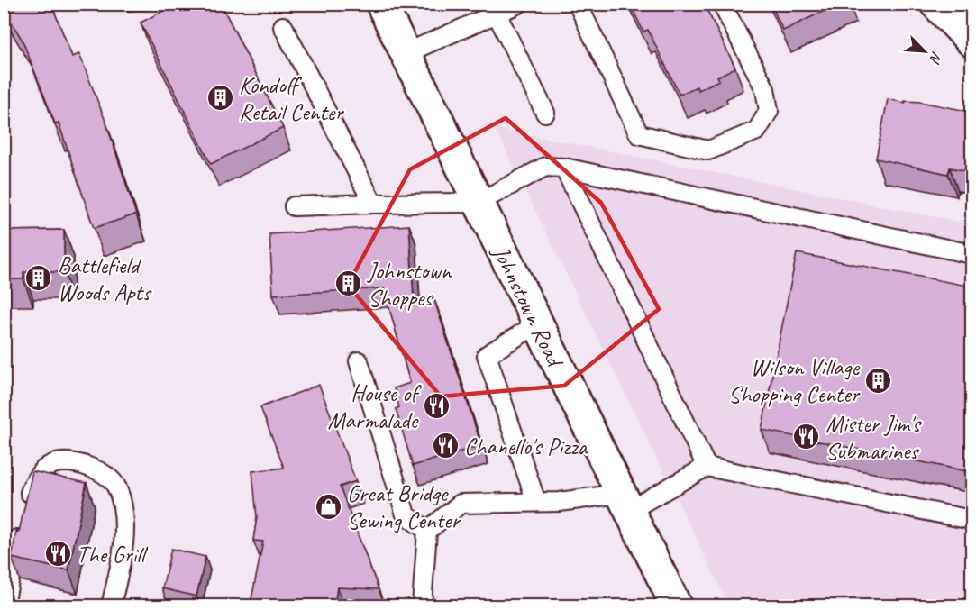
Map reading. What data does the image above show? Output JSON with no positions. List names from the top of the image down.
{
  "streets": {
    "main road": ["Johnstown Road"]
  },
  "places": {
    "building": [
      "Kondoff Retail Center",
      "Battlefield Woods Apts",
      "Johnstown Shoppes",
      "Wilson Village Shopping Center"
    ],
    "restaurant": [
      "House of Marmalade",
      "Mister Jim's Submarines",
      "Chanello's Pizza",
      "The Grill"
    ],
    "shop": ["Great Bridge Sewing Center"]
  },
  "north": "bottom right"
}
